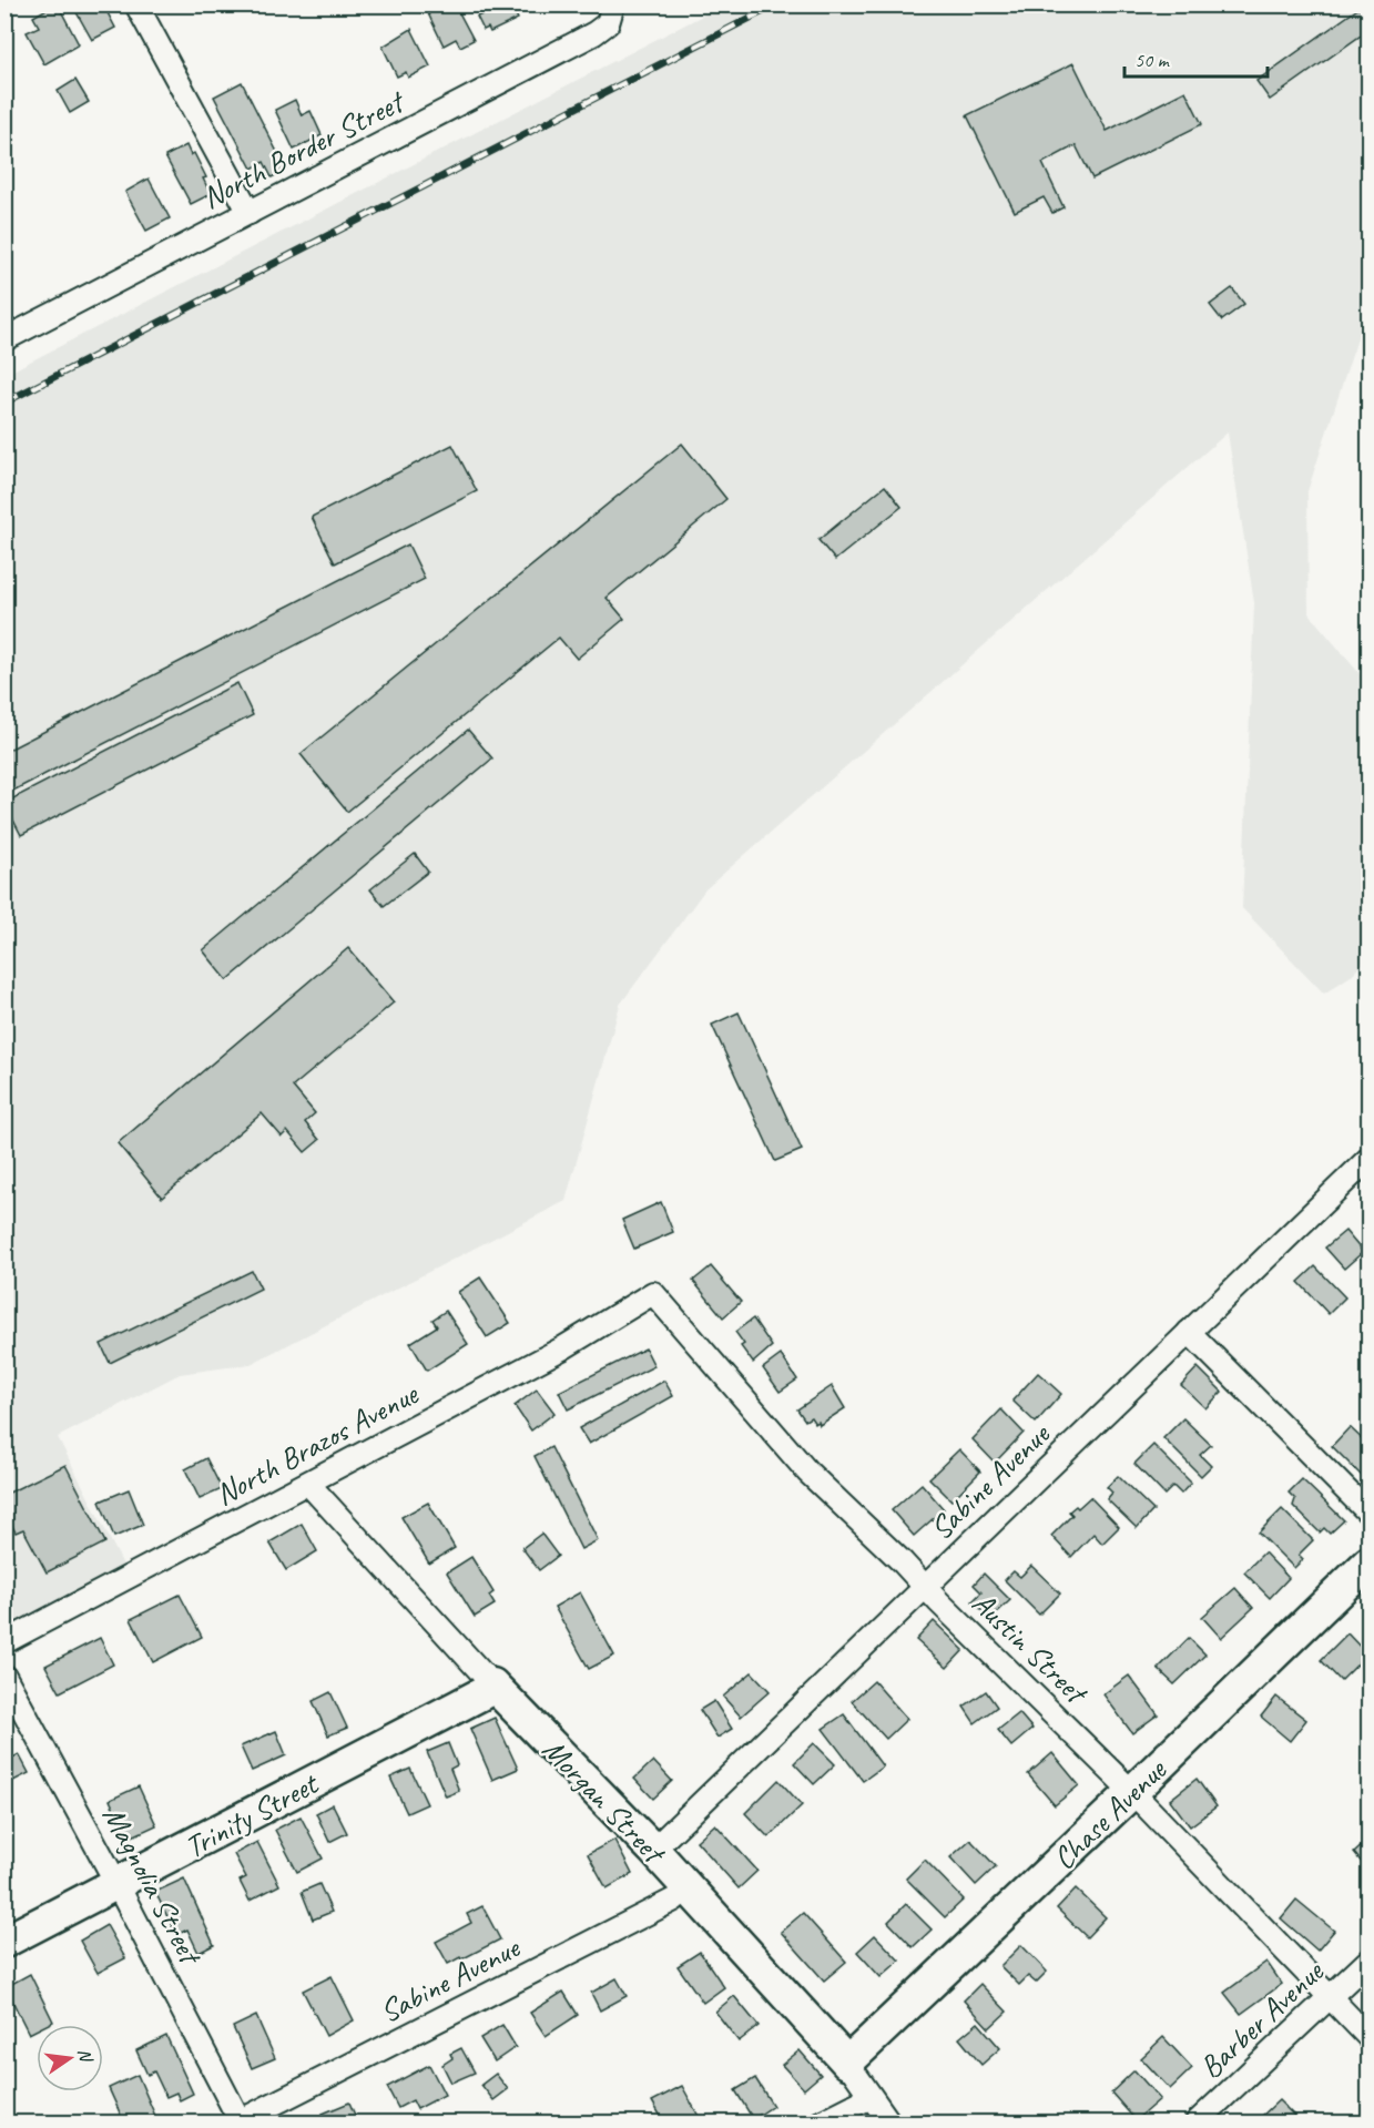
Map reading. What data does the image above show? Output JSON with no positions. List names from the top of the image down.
{
  "streets": {
    "street": [
      "North Border Street",
      "North Brazos Avenue",
      "Sabine Avenue",
      "Austin Street",
      "Morgan Street",
      "Chase Avenue",
      "Trinity Street",
      "Magnolia Street",
      "Barber Avenue"
    ]
  },
  "crossings": [
    ["North Brazos Avenue", "Austin Street"],
    ["North Brazos Avenue", "Morgan Street"],
    ["Sabine Avenue", "Austin Street"],
    ["Sabine Avenue", "Morgan Street"],
    ["Sabine Avenue", "Magnolia Street"],
    ["Austin Street", "Chase Avenue"],
    ["Austin Street", "Barber Avenue"],
    ["Morgan Street", "Chase Avenue"],
    ["Morgan Street", "Trinity Street"],
    ["Trinity Street", "Magnolia Street"]
  ],
  "scale_bar": "50 m",
  "north": "right"
}
